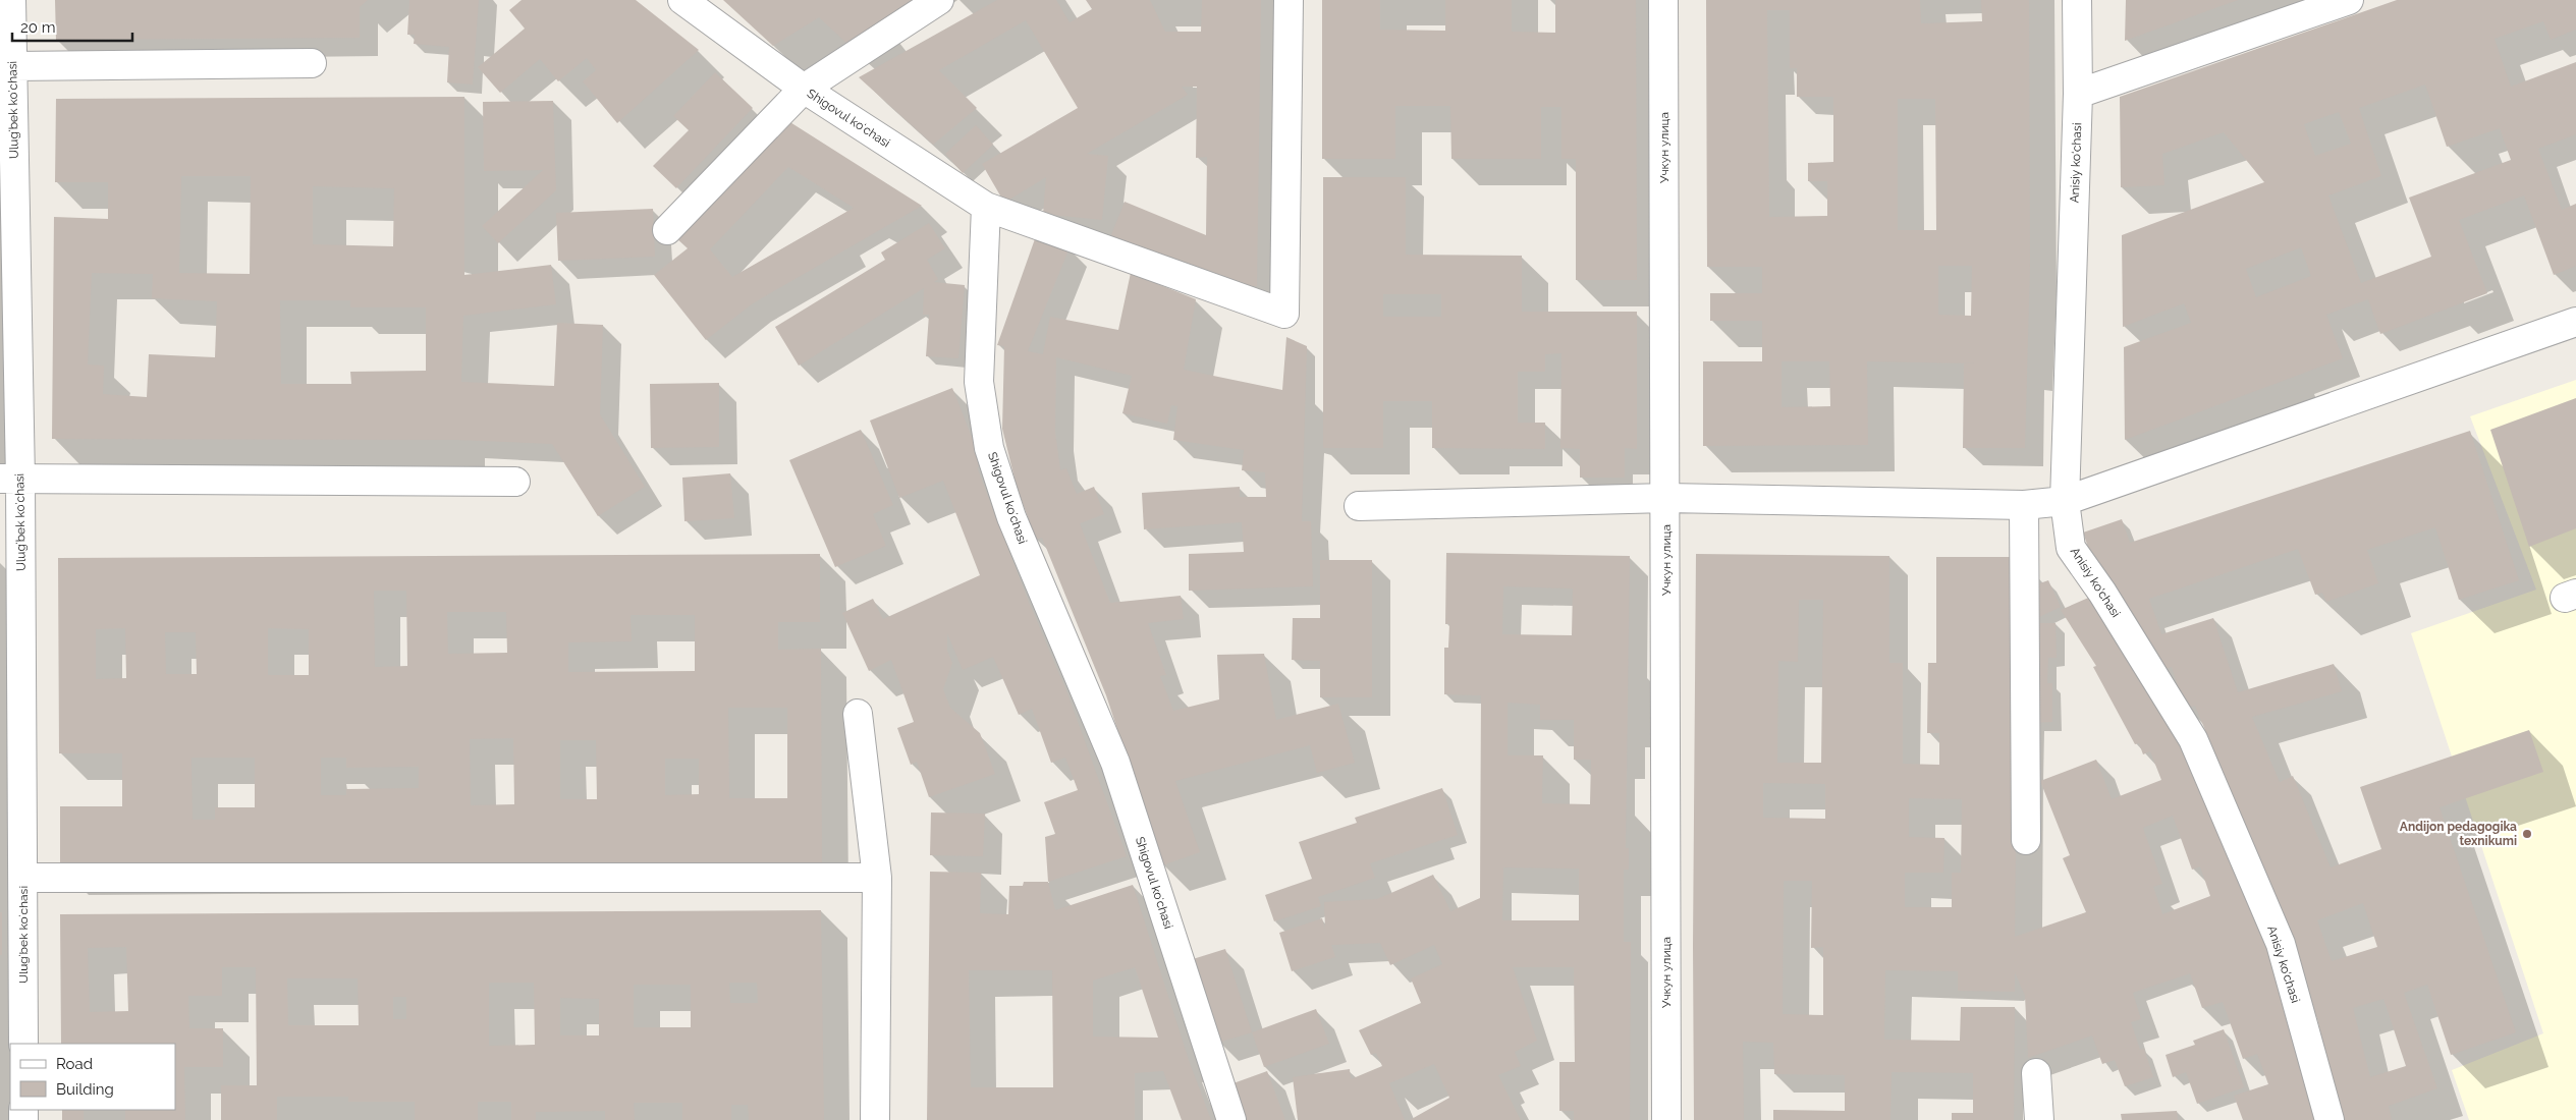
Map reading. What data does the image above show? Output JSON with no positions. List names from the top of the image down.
{
  "streets": {
    "street": [
      "Ulugʻbek koʻchasi",
      "Shigovul koʻchasi",
      "Учкун улица",
      "Anisiy ko'chasi"
    ]
  },
  "places": ["Andijon pedagogika texnikumi"],
  "legend": ["Road", "Building"],
  "scale_bar": "20 m"
}
